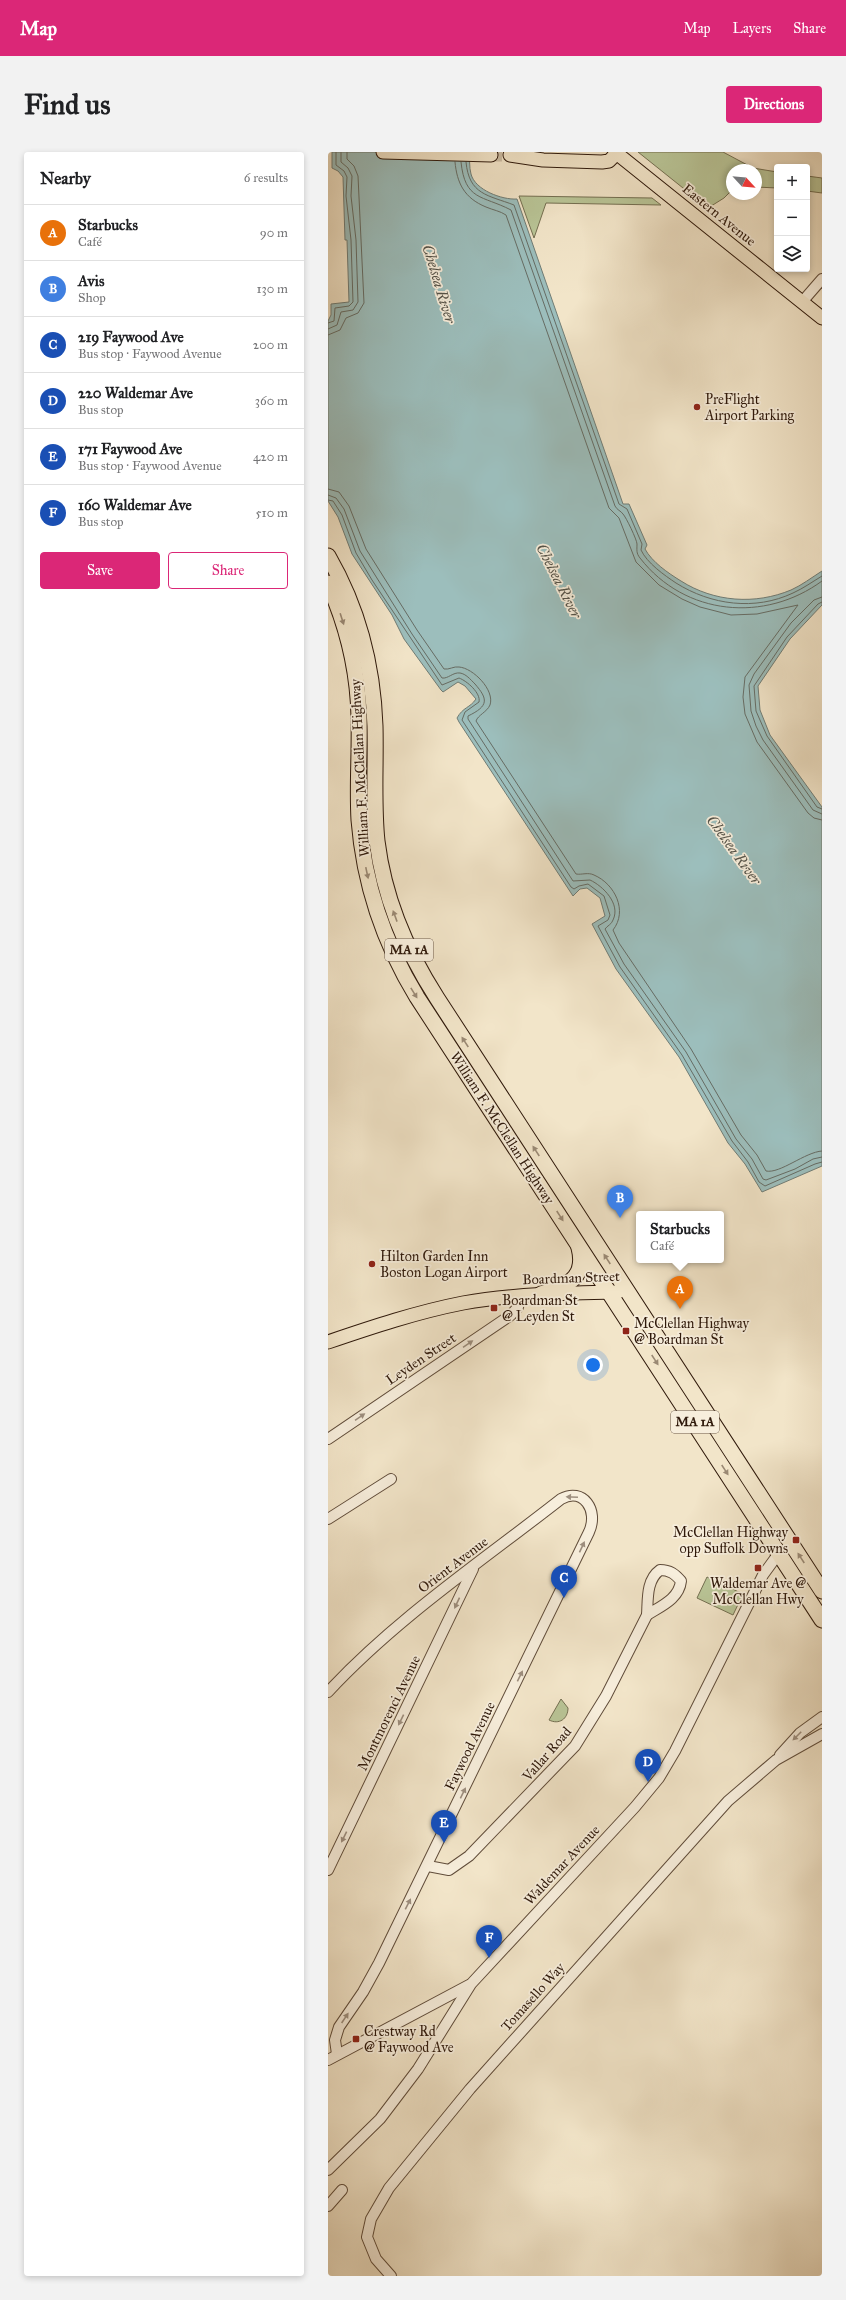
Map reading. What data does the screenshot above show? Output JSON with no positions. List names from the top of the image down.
{
  "streets": {
    "highway": ["William F. McClellan Highway", "MA 1A"],
    "main road": ["Eastern Avenue", "Boardman Street"],
    "street": [
      "Leyden Street",
      "Orient Avenue",
      "Montmorenci Avenue",
      "Faywood Avenue",
      "Vallar Road",
      "Waldemar Avenue",
      "Tomasello Way"
    ]
  },
  "crossings": [
    ["William F. McClellan Highway", "Boardman Street"],
    ["William F. McClellan Highway", "Waldemar Avenue"],
    ["Boardman Street", "Leyden Street"],
    ["Orient Avenue", "Montmorenci Avenue"],
    ["Orient Avenue", "Faywood Avenue"],
    ["Faywood Avenue", "Vallar Road"]
  ],
  "one_way": ["Leyden Street", "Montmorenci Avenue", "Faywood Avenue"],
  "water": ["Chelsea River"],
  "places": {
    "other": ["PreFlight Airport Parking", "Hilton Garden Inn Boston Logan Airport"],
    "transit": [
      "Boardman St @ Leyden St",
      "McClellan Highway @ Boardman St",
      "McClellan Highway opp Suffolk Downs",
      "Waldemar Ave @ McClellan Hwy",
      "Crestway Rd @ Faywood Ave"
    ]
  },
  "north": "bottom right",
  "page": {
    "header": "Map",
    "nav": ["Map", "Layers", "Share"],
    "buttons": [
      "Directions",
      ["Save", "Share"]
    ],
    "title": "Find us",
    "heading": ["Nearby", "6 results"],
    "map_buttons": ["+", "−"],
    "list": [
      {
        "mark": "A",
        "name": "Starbucks",
        "note": "Café",
        "value": "90 m"
      },
      {
        "mark": "B",
        "name": "Avis",
        "note": "Shop",
        "value": "130 m"
      },
      {
        "mark": "C",
        "name": "219 Faywood Ave",
        "note": "Bus stop · Faywood Avenue",
        "value": "200 m"
      },
      {
        "mark": "D",
        "name": "220 Waldemar Ave",
        "note": "Bus stop",
        "value": "360 m"
      },
      {
        "mark": "E",
        "name": "171 Faywood Ave",
        "note": "Bus stop · Faywood Avenue",
        "value": "420 m"
      },
      {
        "mark": "F",
        "name": "160 Waldemar Ave",
        "note": "Bus stop",
        "value": "510 m"
      }
    ],
    "pins": [
      "B",
      "A",
      "C",
      "D",
      "E",
      "F"
    ],
    "popup": ["Starbucks", "Café"]
  }
}
